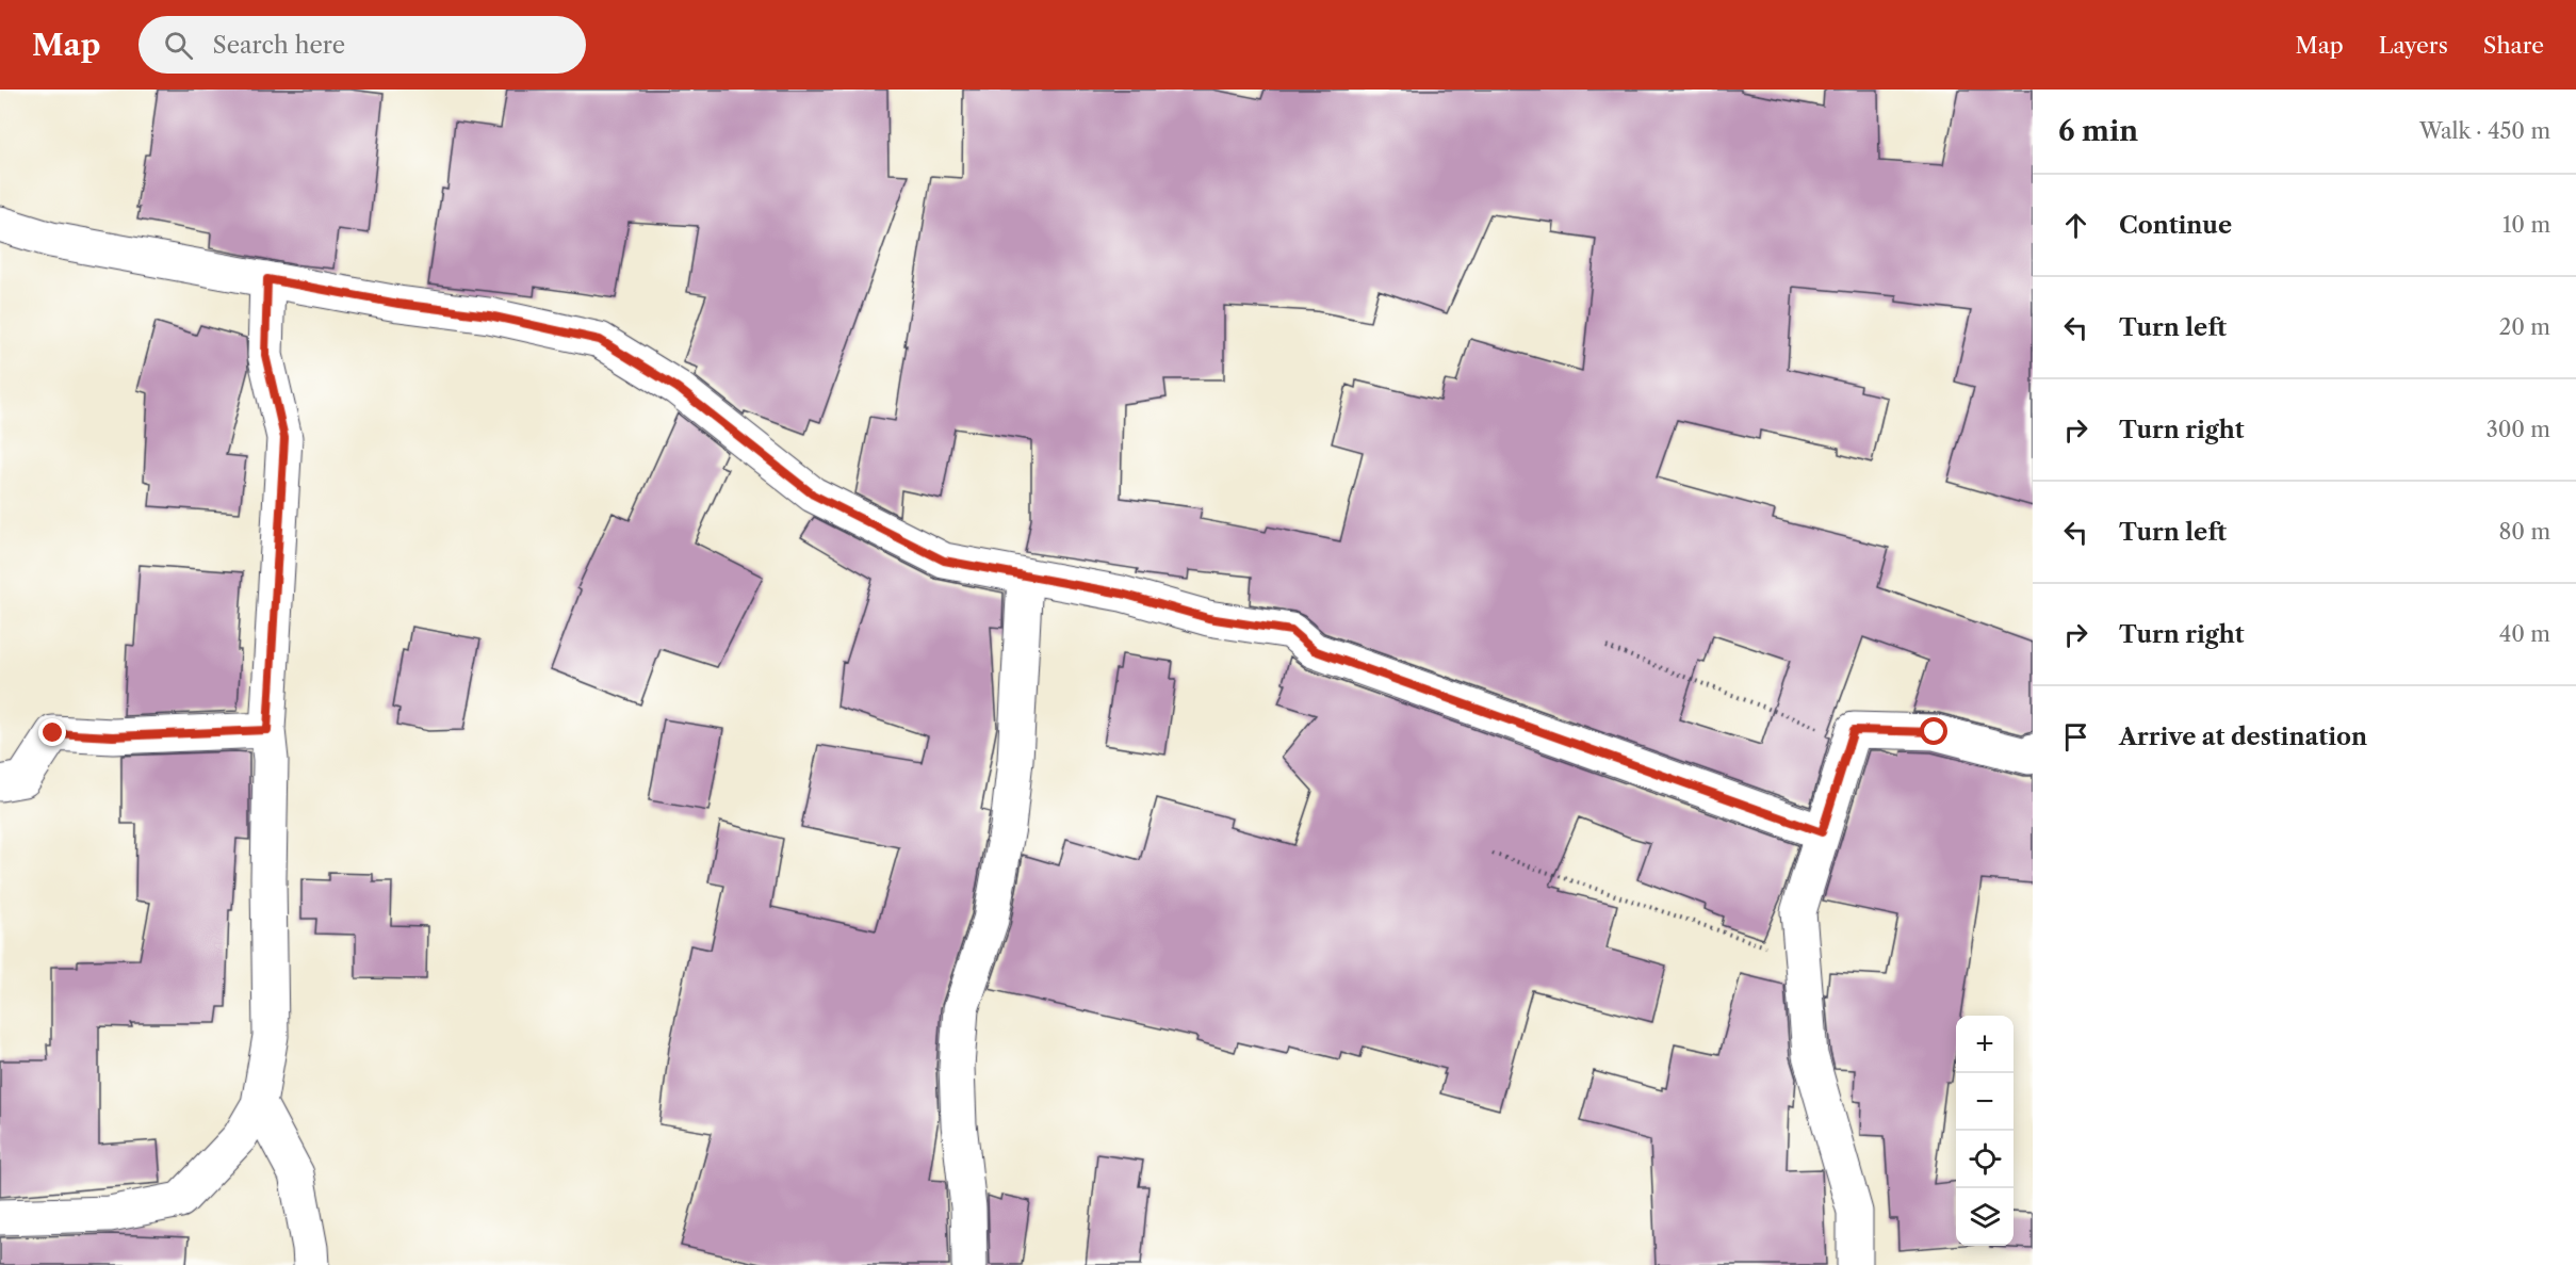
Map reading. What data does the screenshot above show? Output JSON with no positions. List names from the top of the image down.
{
  "page": {
    "header": "Map",
    "search": "Search here",
    "nav": ["Map", "Layers", "Share"],
    "heading": ["6 min", "Walk · 450 m"],
    "list": [
      ["Continue", "10 m"],
      ["Turn left", "20 m"],
      ["Turn right", "300 m"],
      ["Turn left", "80 m"],
      ["Turn right", "40 m"],
      "Arrive at destination"
    ],
    "map_buttons": ["+", "−"]
  }
}
